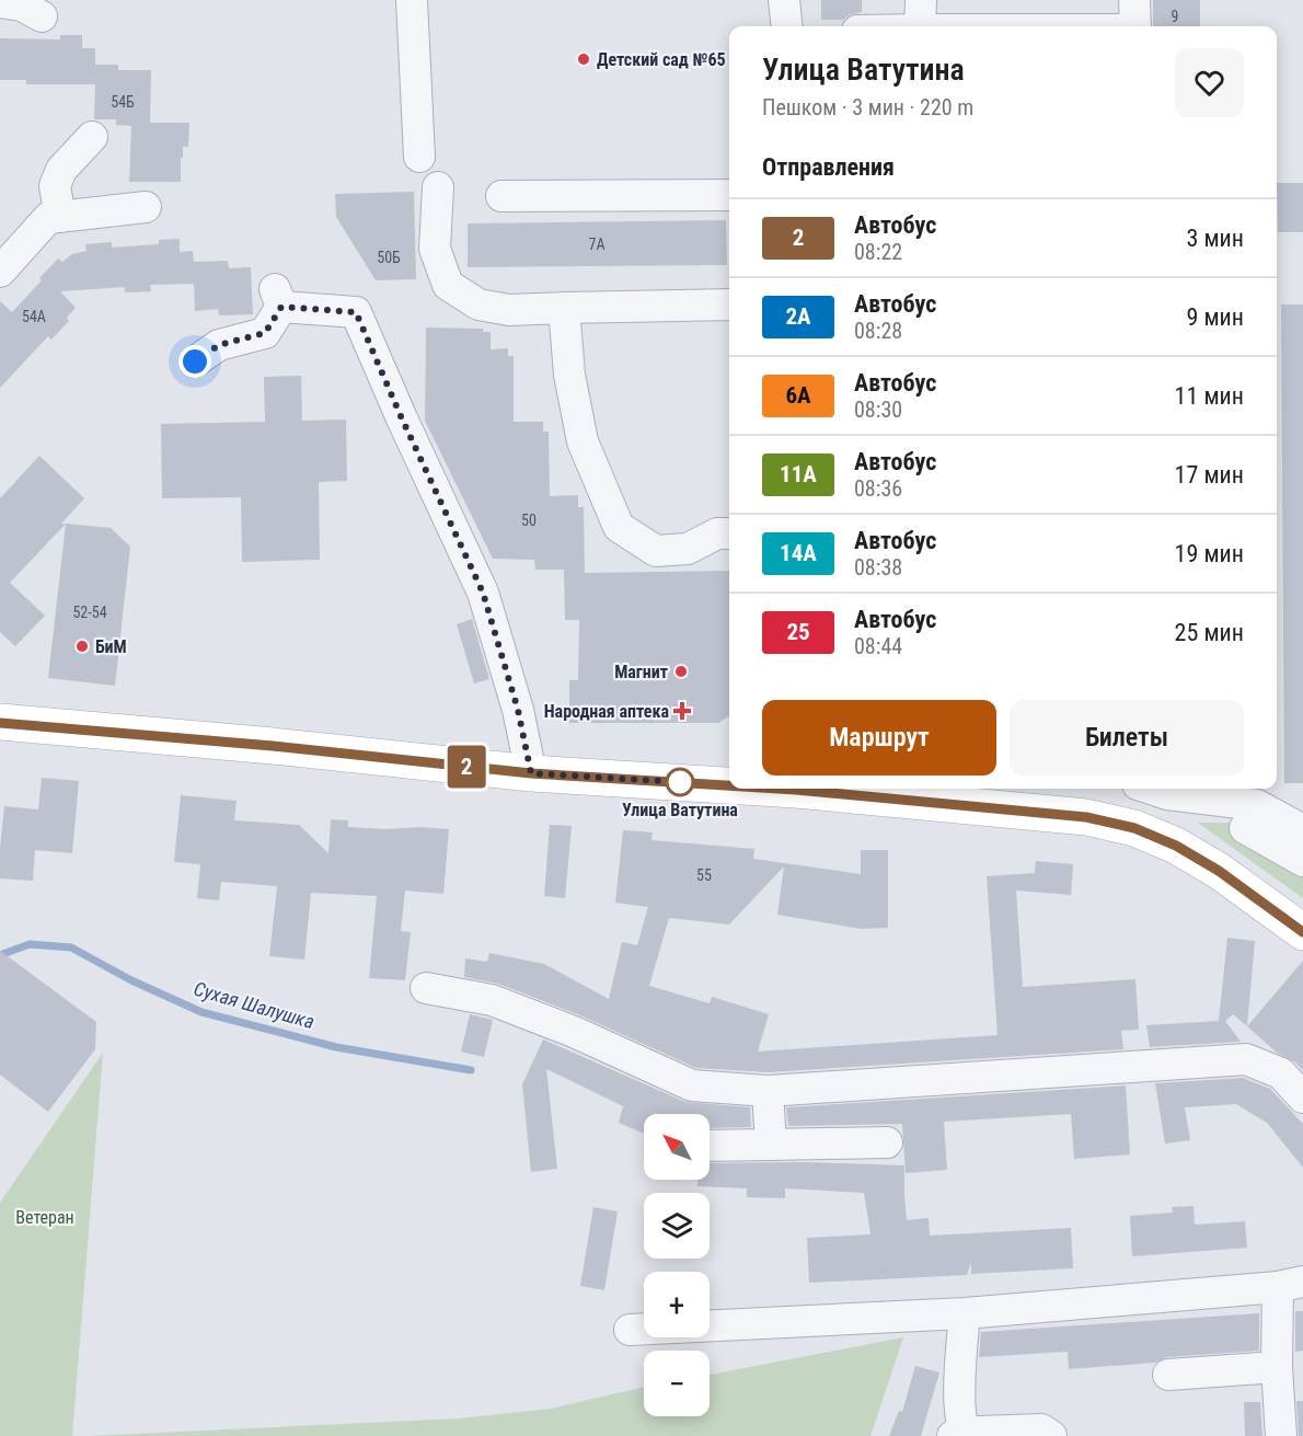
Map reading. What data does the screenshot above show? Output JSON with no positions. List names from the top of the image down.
{
  "water": ["Сухая Шалушка"],
  "parks": ["Ветеран"],
  "places": {
    "other": [
      "Детский сад №65",
      "БиМ",
      "Магнит",
      "Улица Ватутина"
    ],
    "health": ["Народная аптека"]
  },
  "lines": ["bus line 2"],
  "house_numbers": [
    "9",
    "54Б",
    "7А",
    "50Б",
    "54А",
    "50",
    "52-54",
    "55"
  ],
  "north": "top left",
  "page": {
    "on_map": "2",
    "heading": [
      ["Улица Ватутина", "Пешком · 3 мин · 220 m"],
      "Отправления"
    ],
    "list": [
      {
        "mark": "2",
        "name": "Автобус",
        "note": "08:22",
        "value": "3 мин"
      },
      {
        "mark": "2А",
        "name": "Автобус",
        "note": "08:28",
        "value": "9 мин"
      },
      {
        "mark": "6А",
        "name": "Автобус",
        "note": "08:30",
        "value": "11 мин"
      },
      {
        "mark": "11А",
        "name": "Автобус",
        "note": "08:36",
        "value": "17 мин"
      },
      {
        "mark": "14А",
        "name": "Автобус",
        "note": "08:38",
        "value": "19 мин"
      },
      {
        "mark": "25",
        "name": "Автобус",
        "note": "08:44",
        "value": "25 мин"
      }
    ],
    "buttons": ["Маршрут", "Билеты"],
    "map_buttons": ["+", "−"]
  }
}
